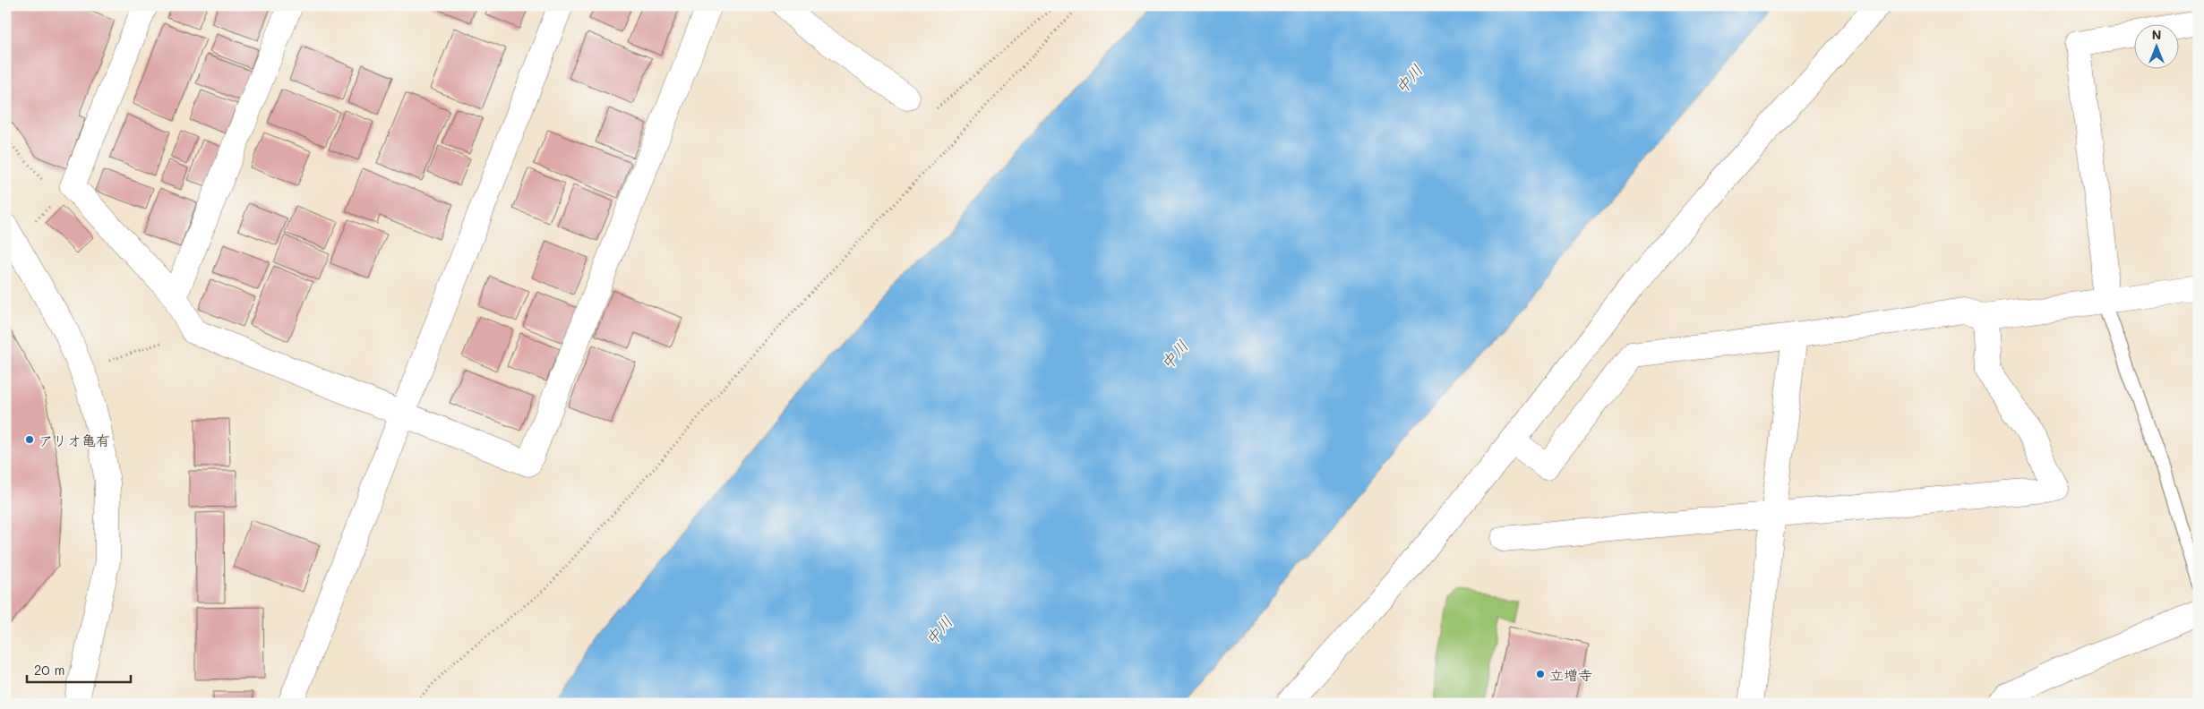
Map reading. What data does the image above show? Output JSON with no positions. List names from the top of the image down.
{
  "water": ["中川"],
  "places": ["アリオ亀有", "立増寺"],
  "scale_bar": "20 m",
  "north": "top"
}
